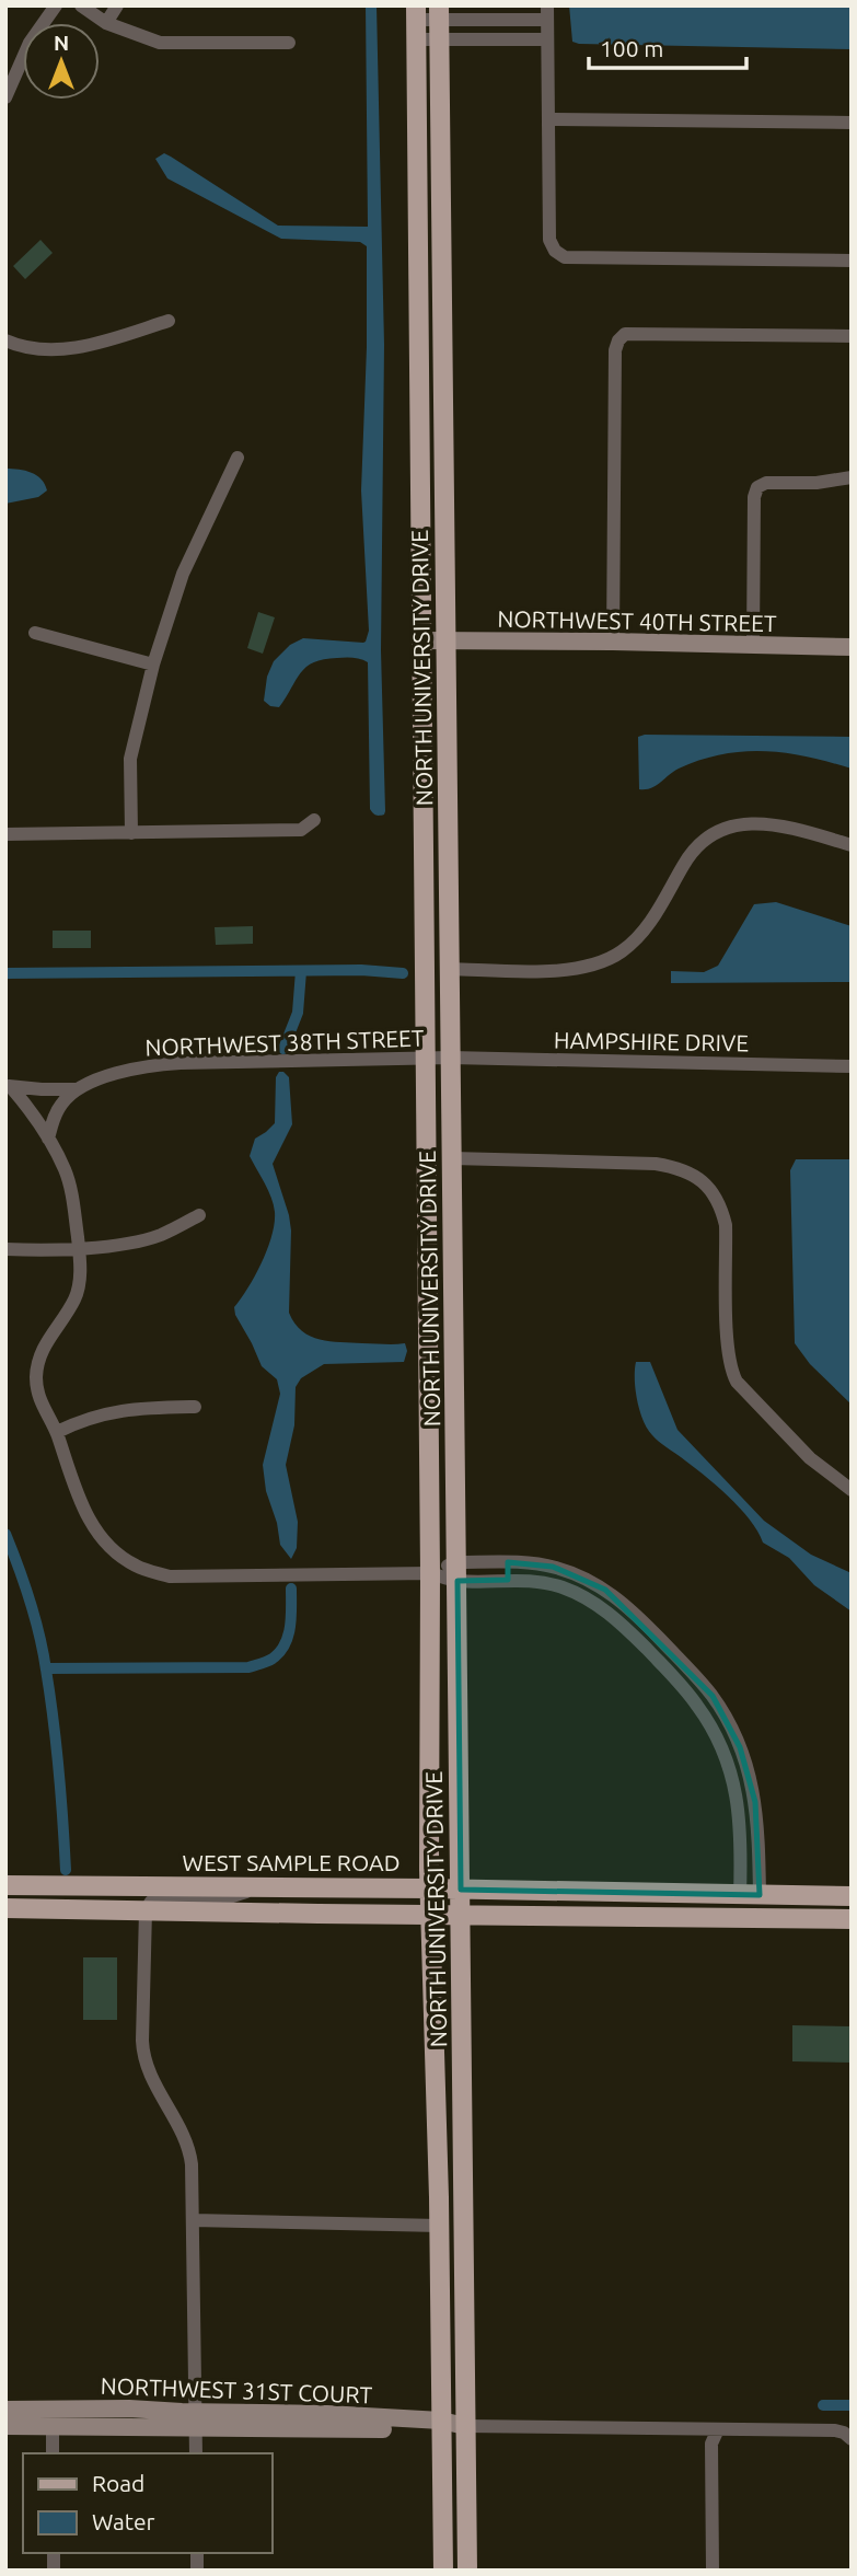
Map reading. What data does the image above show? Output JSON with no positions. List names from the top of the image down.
{
  "streets": {
    "main road": ["NORTH UNIVERSITY DRIVE", "WEST SAMPLE ROAD"],
    "street": [
      "NORTHWEST 40TH STREET",
      "HAMPSHIRE DRIVE",
      "NORTHWEST 38TH STREET",
      "NORTHWEST 31ST COURT"
    ]
  },
  "crossings": [
    ["NORTHWEST 40TH STREET", "NORTH UNIVERSITY DRIVE"],
    ["NORTH UNIVERSITY DRIVE", "HAMPSHIRE DRIVE"],
    ["NORTH UNIVERSITY DRIVE", "NORTHWEST 38TH STREET"],
    ["NORTH UNIVERSITY DRIVE", "WEST SAMPLE ROAD"],
    ["NORTH UNIVERSITY DRIVE", "NORTHWEST 31ST COURT"],
    ["HAMPSHIRE DRIVE", "NORTHWEST 38TH STREET"]
  ],
  "legend": ["Road", "Water"],
  "scale_bar": "100 m",
  "north": "top"
}
